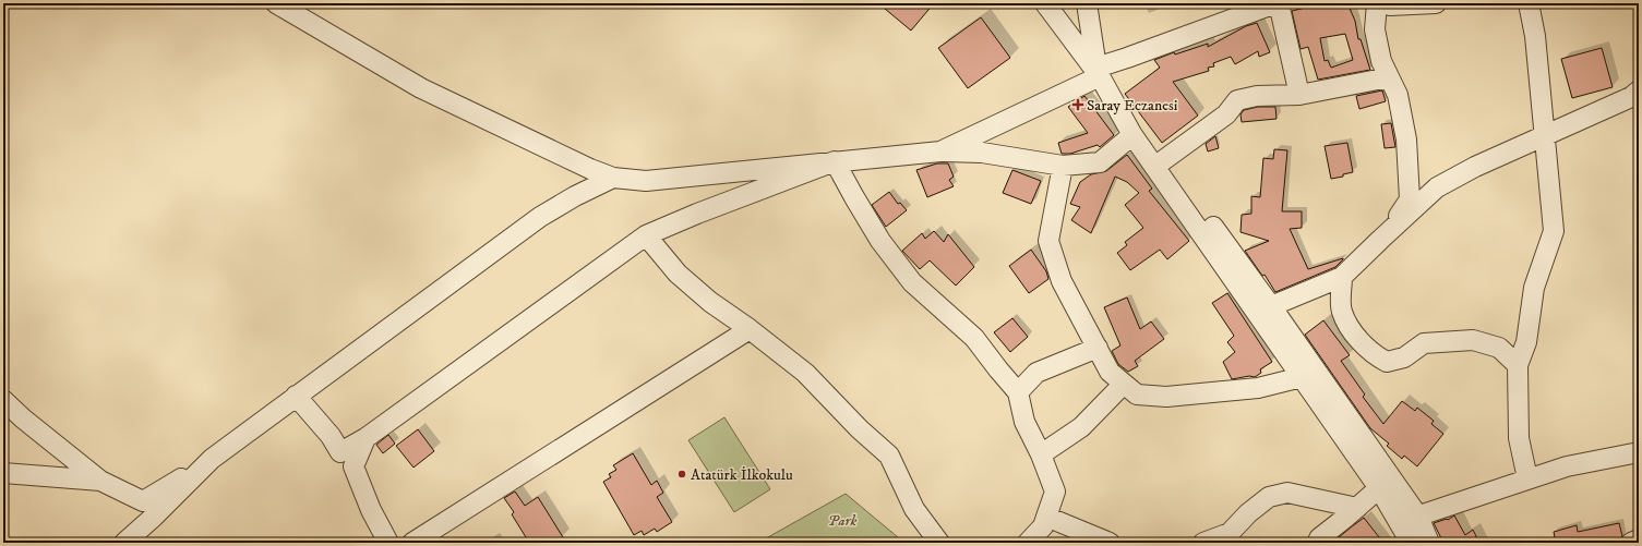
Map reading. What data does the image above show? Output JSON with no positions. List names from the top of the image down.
{
  "parks": ["Park"],
  "places": {
    "health": ["Saray Eczanesi"],
    "other": ["Atatürk İlkokulu"]
  }
}
